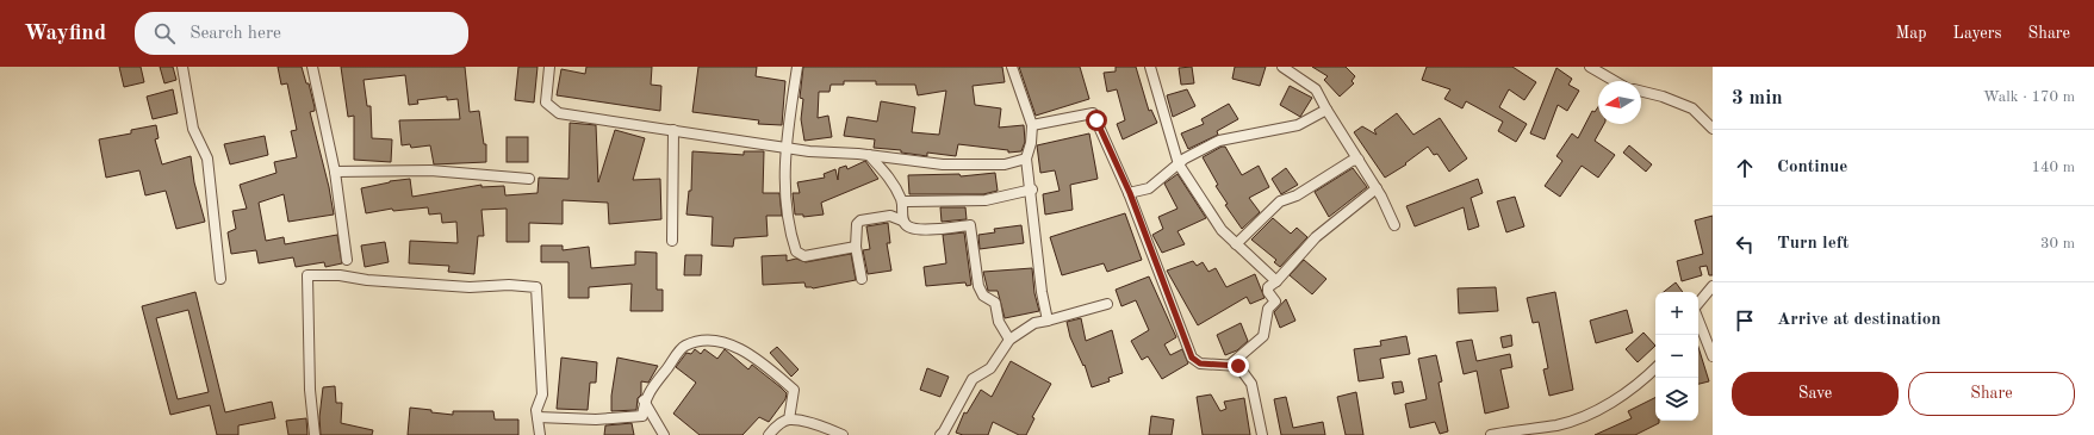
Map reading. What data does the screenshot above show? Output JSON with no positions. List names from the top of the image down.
{
  "north": "left",
  "page": {
    "header": "Wayfind",
    "search": "Search here",
    "nav": ["Map", "Layers", "Share"],
    "heading": ["3 min", "Walk · 170 m"],
    "list": [
      ["Continue", "140 m"],
      ["Turn left", "30 m"],
      "Arrive at destination"
    ],
    "map_buttons": ["+", "−"],
    "buttons": ["Save", "Share"]
  }
}
